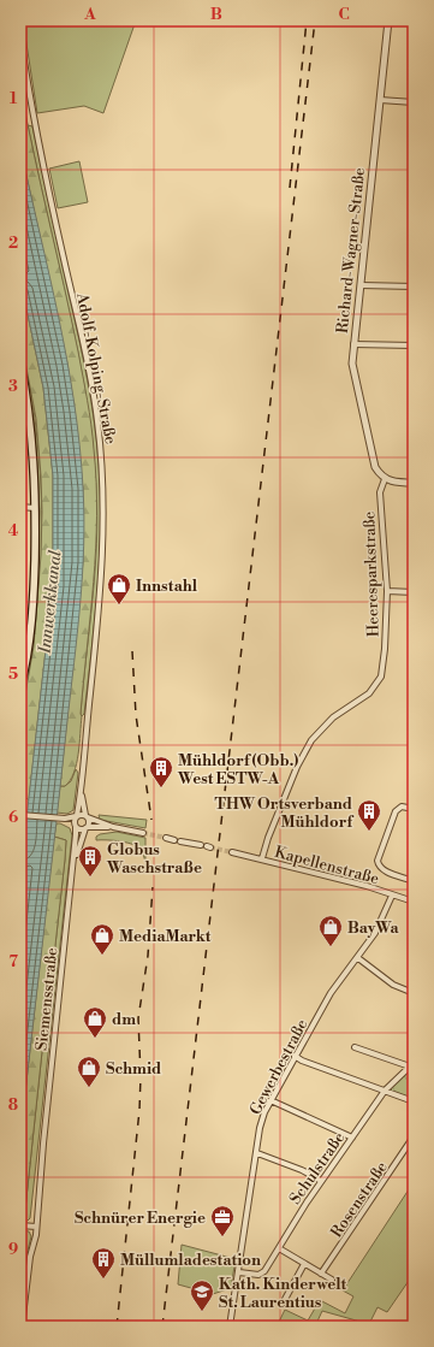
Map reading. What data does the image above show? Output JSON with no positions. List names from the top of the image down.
{
  "streets": {
    "street": [
      "Richard-Wagner-Straße",
      "Adolf-Kolping-Straße",
      "Heeresparkstraße",
      "Kapellenstraße",
      "Siemensstraße",
      "Gewerbestraße",
      "Schulstraße",
      "Rosenstraße"
    ]
  },
  "crossings": [
    ["Richard-Wagner-Straße", "Heeresparkstraße"],
    ["Adolf-Kolping-Straße", "Siemensstraße"],
    ["Heeresparkstraße", "Kapellenstraße"],
    ["Kapellenstraße", "Gewerbestraße"],
    ["Gewerbestraße", "Schulstraße"]
  ],
  "water": ["Innwerkkanal"],
  "places": {
    "shop": [
      "Innstahl",
      "BayWa",
      "MediaMarkt",
      "dm",
      "Schmid"
    ],
    "building": [
      "Mühldorf (Obb.) West ESTW-A",
      "THW Ortsverband Mühldorf",
      "Globus Waschstraße",
      "Müllumladestation"
    ],
    "office": ["Schnürer Energie"],
    "school or university": ["Kath. Kinderwelt St. Laurentius"]
  },
  "grid": {
    "columns": ["A", "B", "C"],
    "rows": [
      "1",
      "2",
      "3",
      "4",
      "5",
      "6",
      "7",
      "8",
      "9"
    ]
  }
}
